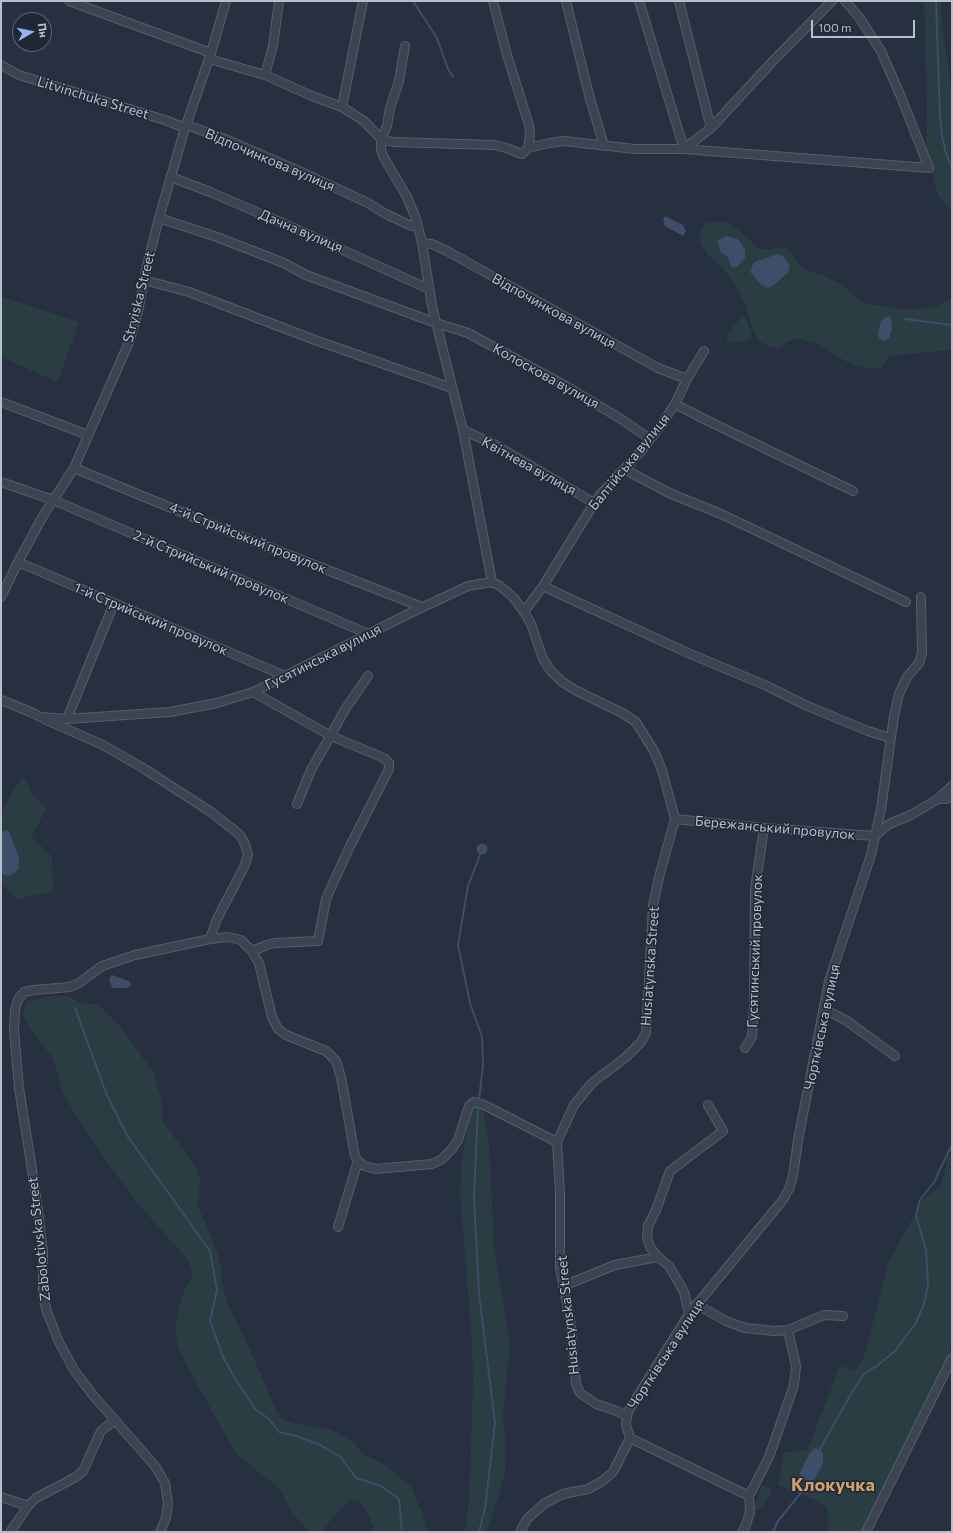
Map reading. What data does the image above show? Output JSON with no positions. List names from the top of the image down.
{
  "streets": {
    "street": [
      "Litvinchuka Street",
      "Відпочинкова вулиця",
      "Дачна вулиця",
      "Stryiska Street",
      "Колоскова вулиця",
      "Балтійська вулиця",
      "Квітнева вулиця",
      "4-й Стрийський провулок",
      "2-й Стрийський провулок",
      "1-й Стрийський провулок",
      "Гусятинська вулиця",
      "Бережанський провулок",
      "Гусятинський провулок",
      "Husiatynska Street",
      "Чортківська вулиця",
      "Zabolotivska Street"
    ]
  },
  "crossings": [
    ["Litvinchuka Street", "Відпочинкова вулиця"],
    ["Litvinchuka Street", "Stryiska Street"],
    ["Відпочинкова вулиця", "Stryiska Street"],
    ["Відпочинкова вулиця", "Балтійська вулиця"],
    ["Дачна вулиця", "Stryiska Street"],
    ["Stryiska Street", "Колоскова вулиця"],
    ["Stryiska Street", "4-й Стрийський провулок"],
    ["Stryiska Street", "2-й Стрийський провулок"],
    ["Stryiska Street", "1-й Стрийський провулок"],
    ["Колоскова вулиця", "Балтійська вулиця"],
    ["Балтійська вулиця", "Квітнева вулиця"],
    ["4-й Стрийський провулок", "Гусятинська вулиця"],
    ["2-й Стрийський провулок", "Гусятинська вулиця"],
    ["1-й Стрийський провулок", "Гусятинська вулиця"],
    ["Бережанський провулок", "Гусятинський провулок"],
    ["Бережанський провулок", "Husiatynska Street"],
    ["Бережанський провулок", "Чортківська вулиця"],
    ["Husiatynska Street", "Чортківська вулиця"]
  ],
  "districts": ["Клокучка"],
  "scale_bar": "100 m",
  "north": "right"
}
